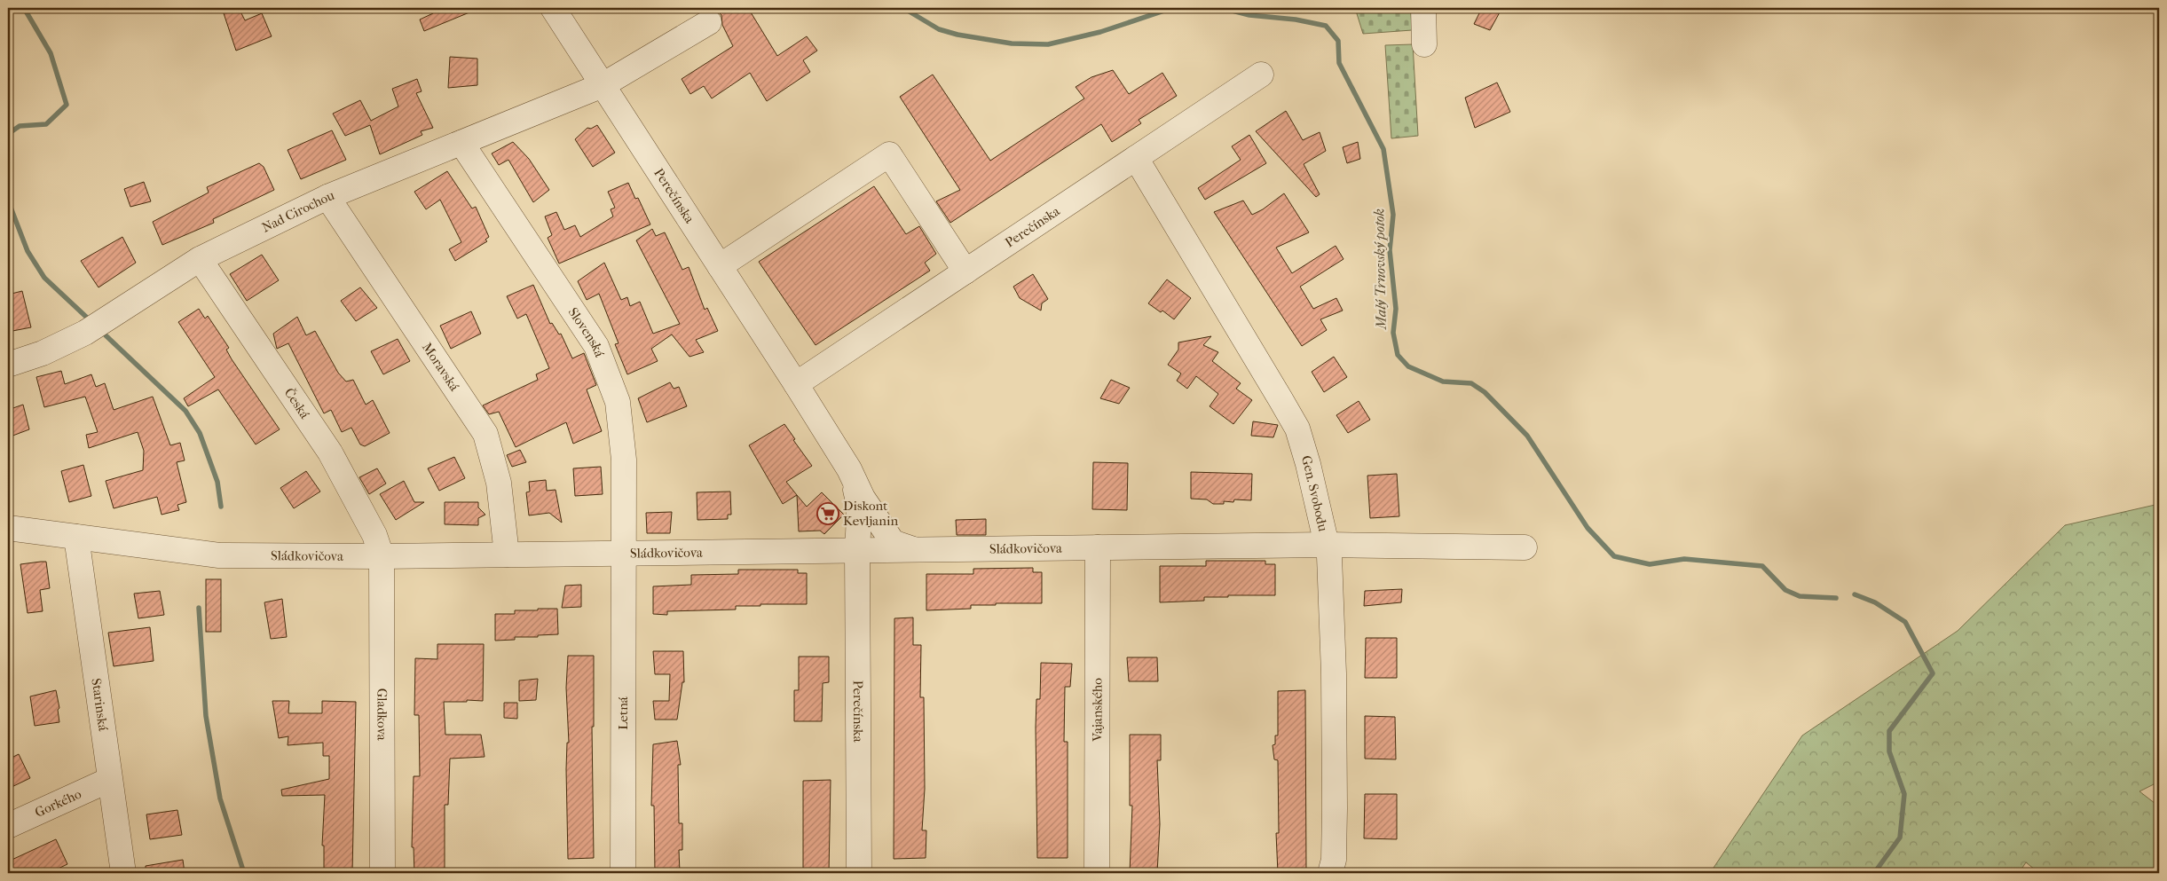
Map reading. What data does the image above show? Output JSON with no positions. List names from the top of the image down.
{
  "streets": {
    "street": [
      "Perečínska",
      "Nad Cirochou",
      "Slovenská",
      "Moravská",
      "Česká",
      "Gen. Svobodu",
      "Sládkovičova",
      "Starinská",
      "Vajanského",
      "Letná",
      "Gladkova",
      "Gorkého"
    ]
  },
  "crossings": [
    ["Perečínska", "Nad Cirochou"],
    ["Perečínska", "Gen. Svobodu"],
    ["Perečínska", "Sládkovičova"],
    ["Nad Cirochou", "Slovenská"],
    ["Nad Cirochou", "Moravská"],
    ["Nad Cirochou", "Česká"],
    ["Slovenská", "Sládkovičova"],
    ["Slovenská", "Letná"],
    ["Moravská", "Sládkovičova"],
    ["Česká", "Sládkovičova"],
    ["Česká", "Gladkova"],
    ["Gen. Svobodu", "Sládkovičova"],
    ["Sládkovičova", "Starinská"],
    ["Sládkovičova", "Vajanského"],
    ["Sládkovičova", "Letná"],
    ["Sládkovičova", "Gladkova"],
    ["Starinská", "Gorkého"]
  ],
  "water": ["Malý Trnovský potok"],
  "places": {
    "supermarket": ["Diskont Kevljanin"]
  }
}
